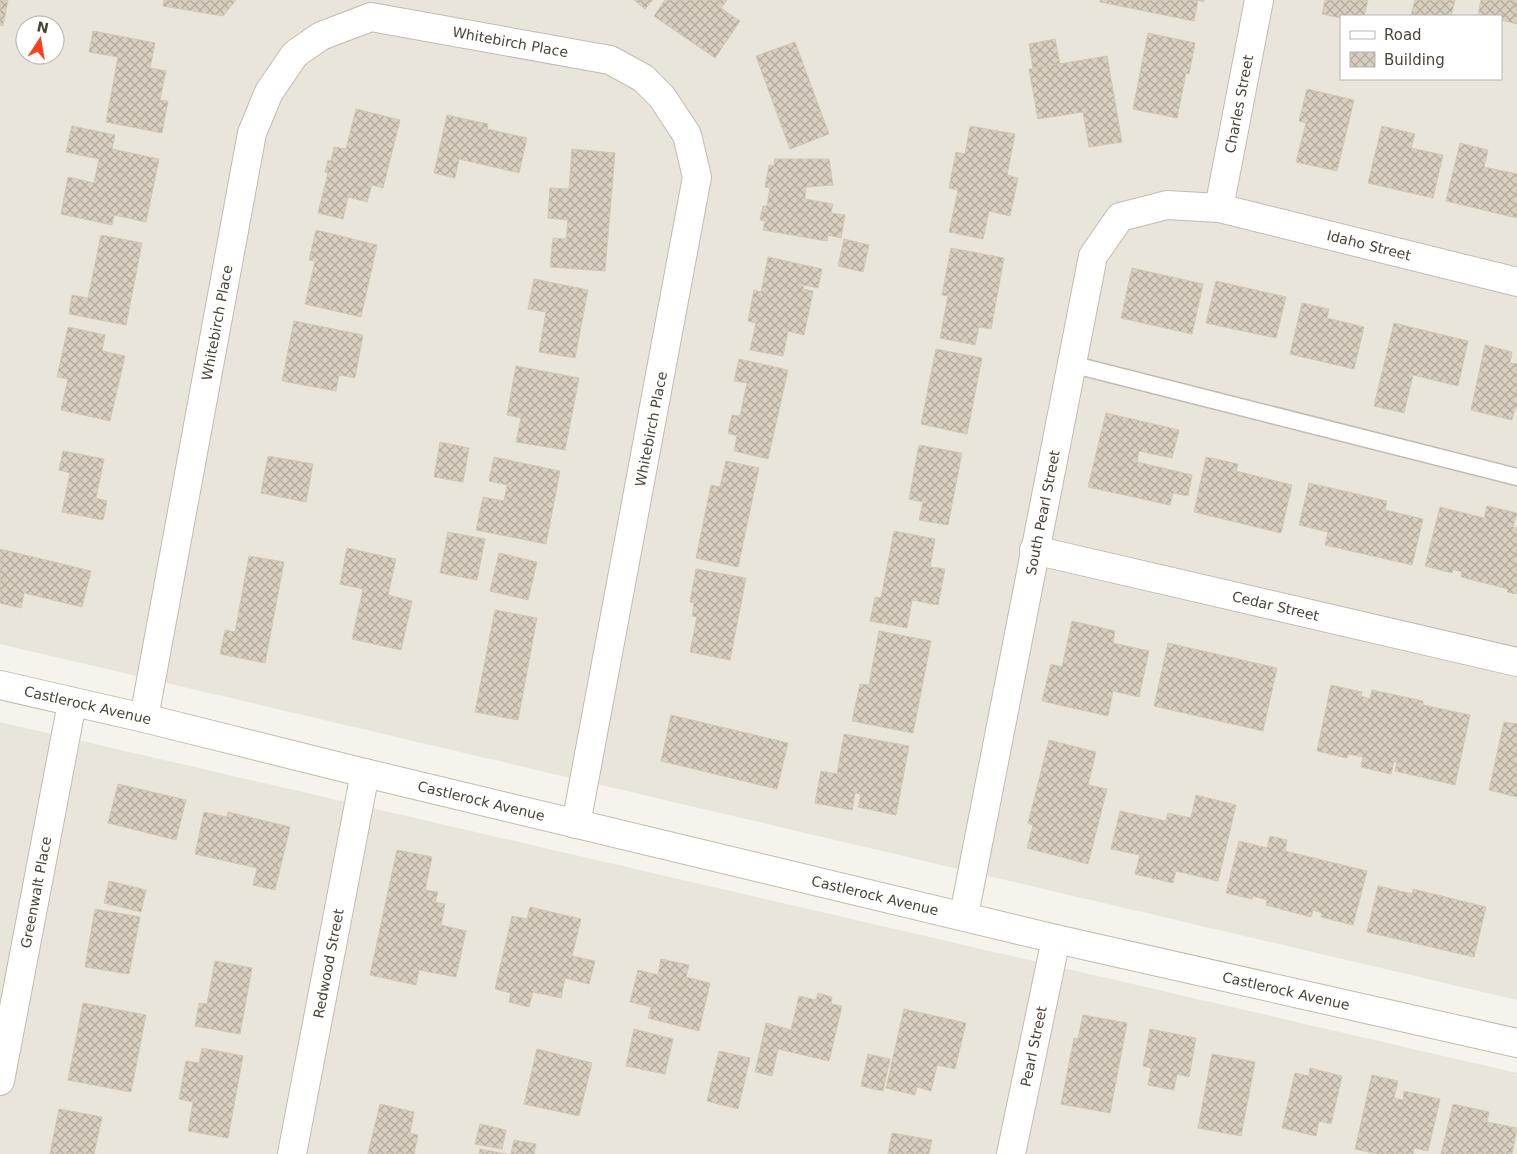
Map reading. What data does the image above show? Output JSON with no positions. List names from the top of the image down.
{
  "streets": {
    "street": [
      "Whitebirch Place",
      "Charles Street",
      "Idaho Street",
      "South Pearl Street",
      "Cedar Street",
      "Castlerock Avenue",
      "Greenwalt Place",
      "Redwood Street",
      "Pearl Street"
    ]
  },
  "crossings": [
    ["Whitebirch Place", "Castlerock Avenue"],
    ["Charles Street", "Idaho Street"],
    ["Charles Street", "South Pearl Street"],
    ["Idaho Street", "South Pearl Street"],
    ["South Pearl Street", "Cedar Street"],
    ["South Pearl Street", "Castlerock Avenue"],
    ["Castlerock Avenue", "Greenwalt Place"],
    ["Castlerock Avenue", "Redwood Street"],
    ["Castlerock Avenue", "Pearl Street"]
  ],
  "legend": ["Road", "Building"],
  "north": "top"
}
